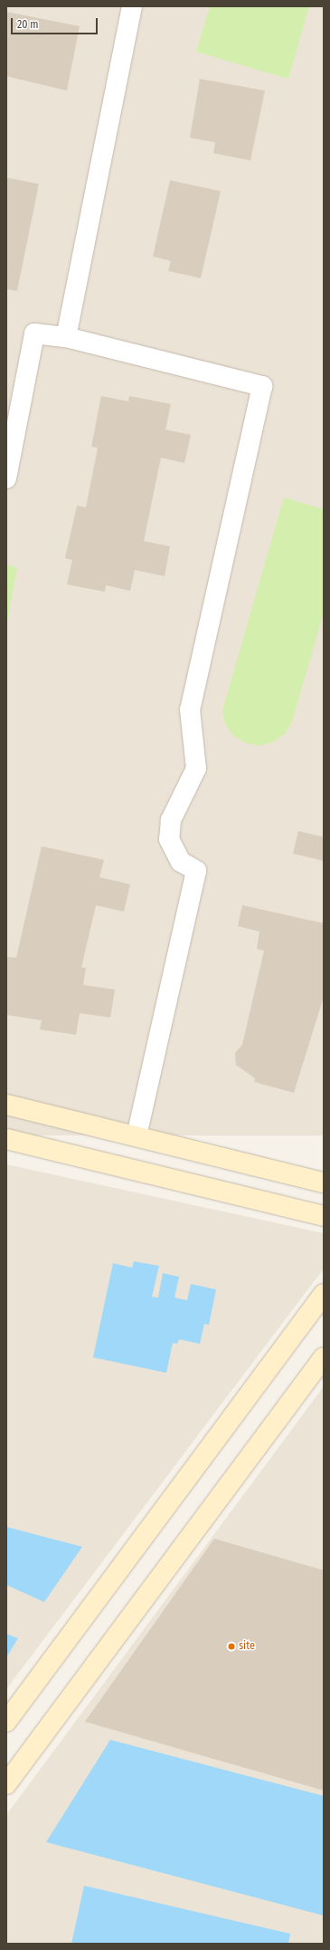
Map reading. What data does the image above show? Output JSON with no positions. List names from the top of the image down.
{
  "places": ["site"],
  "scale_bar": "20 m"
}
